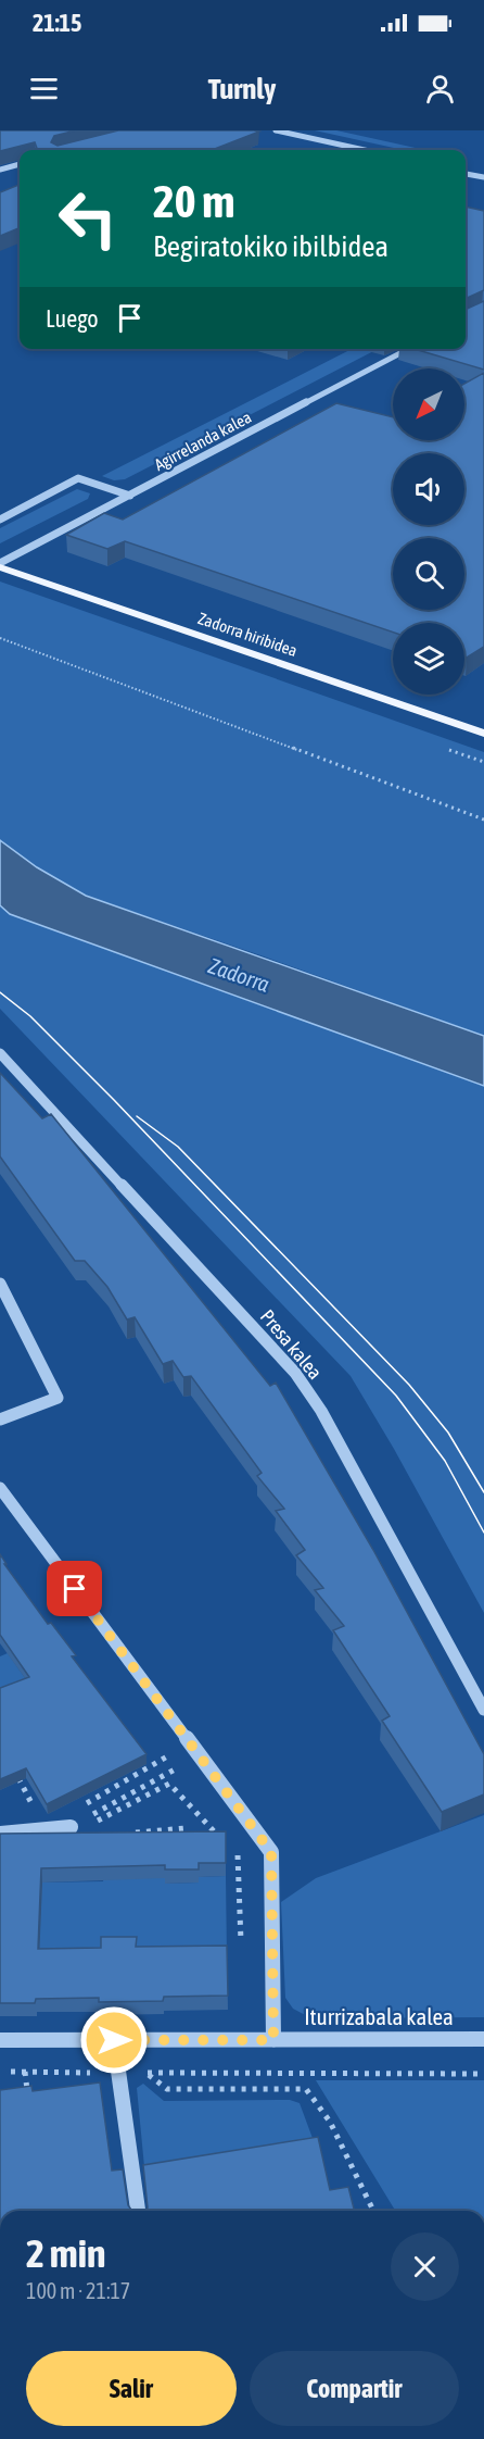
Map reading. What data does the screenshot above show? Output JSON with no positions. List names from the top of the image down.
{
  "streets": {
    "main road": ["Zadorra hiribidea"],
    "street": ["Agirrelanda kalea", "Presa kalea", "Iturrizabala kalea"]
  },
  "crossings": [
    ["Agirrelanda kalea", "Zadorra hiribidea"]
  ],
  "water": ["Zadorra"],
  "north": "bottom left",
  "page": {
    "status": "21:15",
    "header": "Turnly",
    "turn": ["20 m", "Begiratokiko ibilbidea"],
    "then": "Luego",
    "heading": ["2 min", "100 m · 21:17"],
    "buttons": ["Salir", "Compartir"]
  }
}
